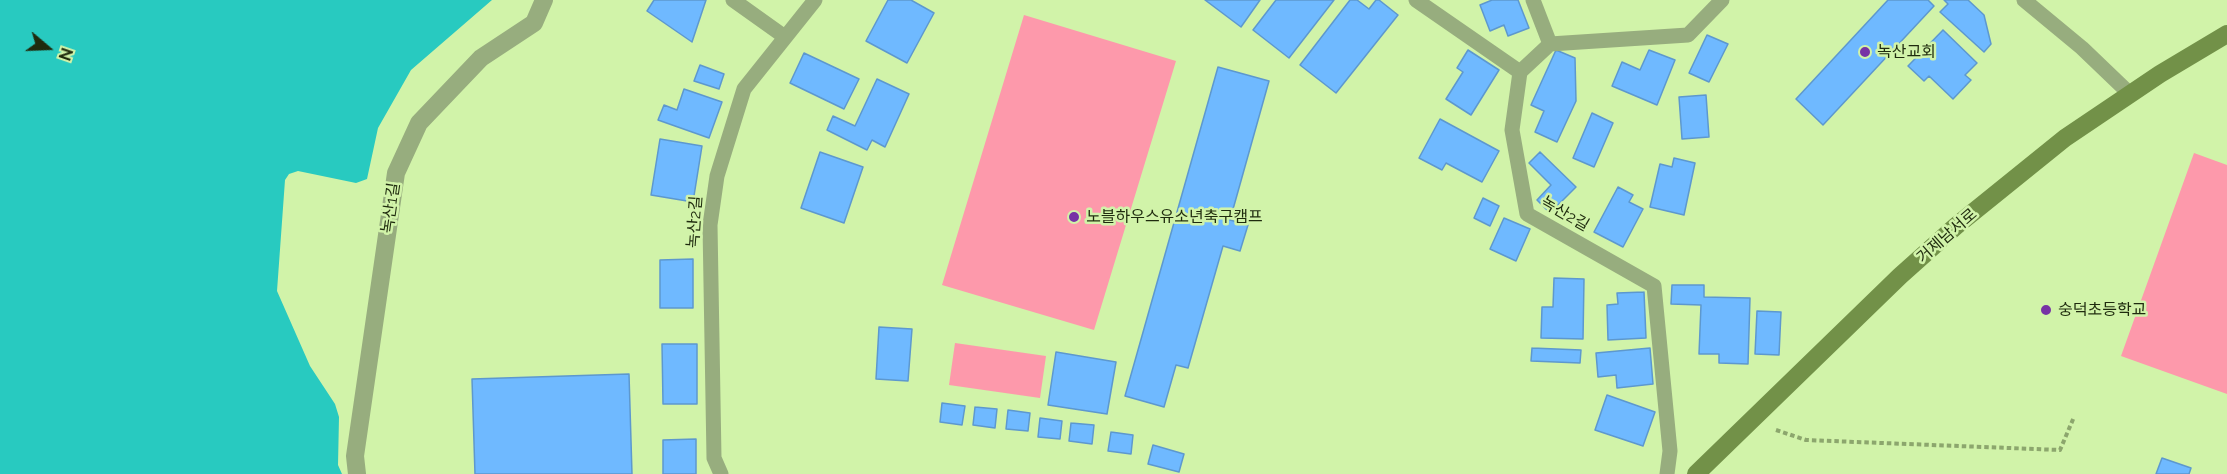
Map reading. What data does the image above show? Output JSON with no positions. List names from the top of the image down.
{
  "streets": {
    "main road": ["거제남서로"],
    "street": ["녹산1길"],
    "lane": ["녹산2길"]
  },
  "places": ["녹산교회", "노블하우스유소년축구캠프", "숭덕초등학교"],
  "north": "right"
}
